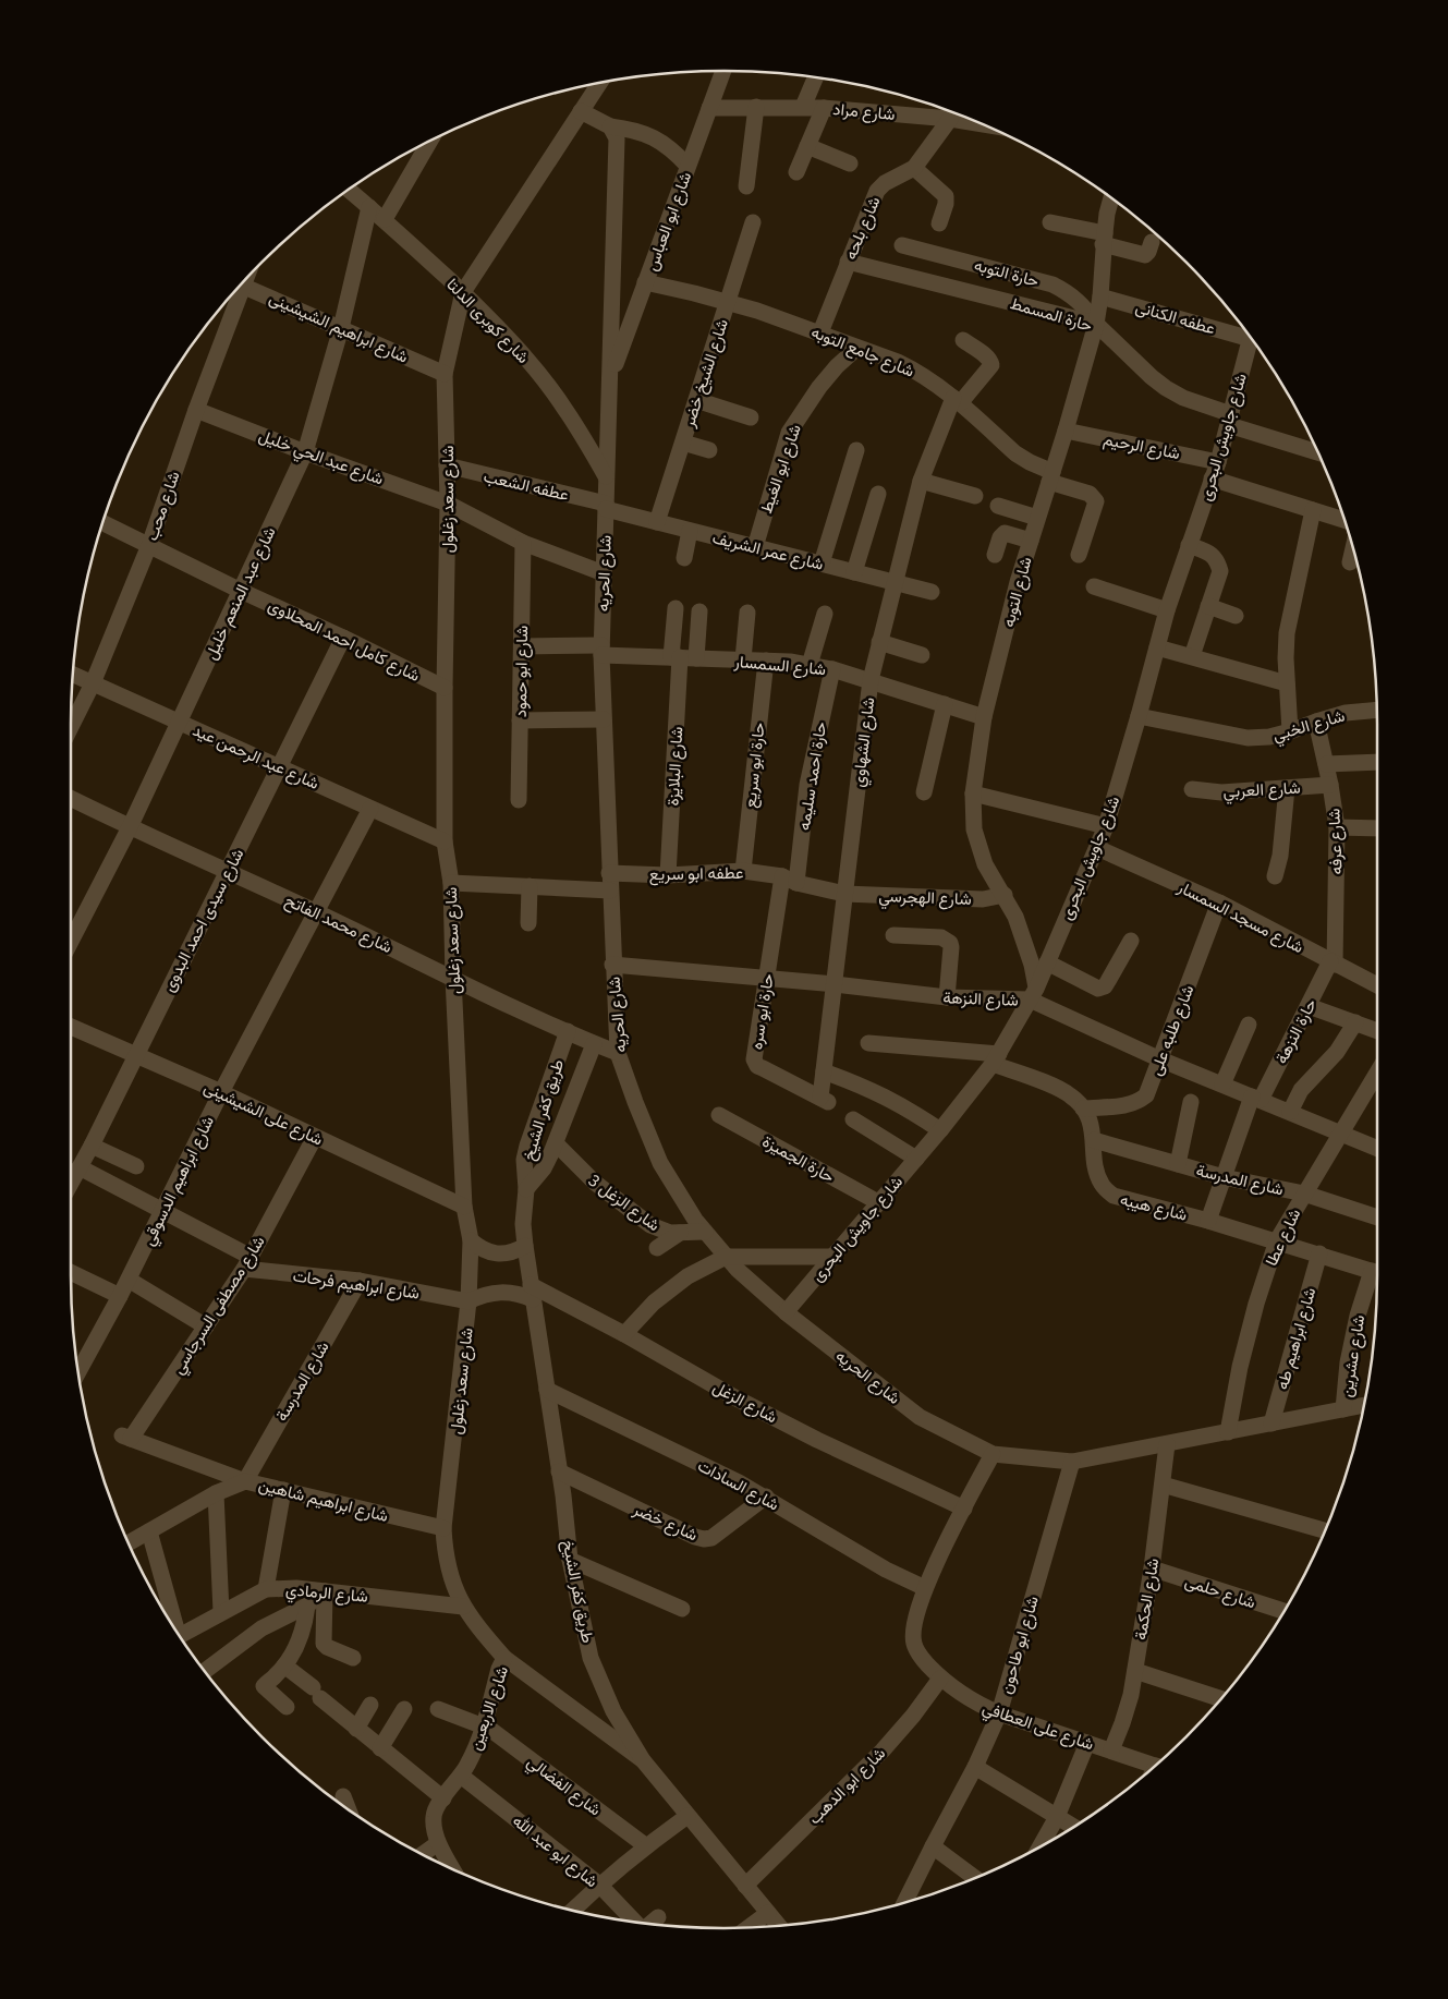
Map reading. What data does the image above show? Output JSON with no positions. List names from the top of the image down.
{
  "streets": {
    "street": [
      "شارع مراد",
      "شارع ابو العباس",
      "شارع بلحه",
      "حارة التوبه",
      "حارة المسمط",
      "عطفه الكنانى",
      "شارع كوبرى الدلتا",
      "شارع ابراهيم الشيشينى",
      "شارع جامع التوبه",
      "شارع الشيخ خضر",
      "شارع جاويش البحرى",
      "شارع الرحيم",
      "شارع عبد الحي خليل",
      "شارع ابو الغيط",
      "عطفه الشعب",
      "شارع سعد زغلول",
      "شارع محب",
      "شارع عمر الشريف",
      "شارع الحريه",
      "شارع التوبه",
      "شارع عبد المنعم خليل",
      "شارع كامل احمد المحلاوى",
      "شارع السمسار",
      "شارع ابو حمود",
      "شارع الخبي",
      "شارع الشهاوي",
      "شارع عبد الرحمن عيد",
      "حارة ابو سريع",
      "شارع البلايزة",
      "حارة احمد سليمه",
      "شارع العربي",
      "شارع عرفه",
      "عطفه ابو سريع",
      "شارع الهجرسي",
      "شارع مسجد السمسار",
      "شارع سيدى احمد البدوى",
      "شارع محمد الفاتح",
      "شارع النزهة",
      "حارة ابو سره",
      "شارع طلبه على",
      "حارة النزهة",
      "طريق كفر الشيخ",
      "شارع على الشيشينى",
      "حارة الجميزة",
      "شارع المدرسة",
      "شارع ابراهيم الدسوقي",
      "شارع الزغل 3",
      "شارع هيبه",
      "شارع عطا",
      "شارع ابراهيم فرحات",
      "شارع مصطفى السرجاسي",
      "شارع ابراهيم طه",
      "شارع عشرين",
      "شارع الزغل",
      "شارع السادات",
      "شارع ابراهيم شاهين",
      "شارع خضر",
      "شارع حلمى",
      "شارع الرمادي",
      "شارع الحكمة",
      "شارع ابو طاحون",
      "شارع الاربعين",
      "شارع على العطافي",
      "شارع الفضالي",
      "شارع ابو الدهب",
      "شارع ابو عبد الله"
    ]
  },
  "crossings": [
    ["شارع مراد", "شارع ابو العباس"],
    ["شارع مراد", "شارع بلحه"],
    ["شارع ابو العباس", "شارع جامع التوبه"],
    ["شارع ابو العباس", "شارع الحريه"],
    ["شارع بلحه", "حارة المسمط"],
    ["شارع بلحه", "شارع جامع التوبه"],
    ["حارة التوبه", "حارة المسمط"],
    ["حارة التوبه", "شارع التوبه"],
    ["حارة المسمط", "شارع جاويش البحرى"],
    ["حارة المسمط", "شارع التوبه"],
    ["عطفه الكنانى", "شارع التوبه"],
    ["شارع كوبرى الدلتا", "شارع سعد زغلول"],
    ["شارع كوبرى الدلتا", "شارع الحريه"],
    ["شارع كوبرى الدلتا", "شارع عبد المنعم خليل"],
    ["شارع ابراهيم الشيشينى", "شارع سعد زغلول"],
    ["شارع ابراهيم الشيشينى", "شارع عبد المنعم خليل"],
    ["شارع جامع التوبه", "شارع الشيخ خضر"],
    ["شارع جامع التوبه", "شارع ابو الغيط"],
    ["شارع جامع التوبه", "شارع التوبه"],
    ["شارع جامع التوبه", "شارع الشهاوي"],
    ["شارع الشيخ خضر", "شارع عمر الشريف"],
    ["شارع جاويش البحرى", "شارع الرحيم"],
    ["شارع جاويش البحرى", "شارع الحريه"],
    ["شارع جاويش البحرى", "شارع التوبه"],
    ["شارع جاويش البحرى", "شارع الخبي"],
    ["شارع جاويش البحرى", "شارع مسجد السمسار"],
    ["شارع جاويش البحرى", "شارع النزهة"],
    ["شارع جاويش البحرى", "حارة الجميزة"],
    ["شارع جاويش البحرى", "شارع هيبه"],
    ["شارع الرحيم", "شارع التوبه"],
    ["شارع عبد الحي خليل", "شارع سعد زغلول"],
    ["شارع عبد الحي خليل", "شارع محب"],
    ["شارع عبد الحي خليل", "شارع الحريه"],
    ["شارع عبد الحي خليل", "شارع عبد المنعم خليل"],
    ["شارع عبد الحي خليل", "شارع ابو حمود"],
    ["شارع ابو الغيط", "شارع عمر الشريف"],
    ["عطفه الشعب", "شارع سعد زغلول"],
    ["عطفه الشعب", "شارع عمر الشريف"],
    ["عطفه الشعب", "شارع الحريه"],
    ["شارع سعد زغلول", "شارع كامل احمد المحلاوى"],
    ["شارع سعد زغلول", "شارع عبد الرحمن عيد"],
    ["شارع سعد زغلول", "شارع محمد الفاتح"],
    ["شارع سعد زغلول", "طريق كفر الشيخ"],
    ["شارع سعد زغلول", "شارع على الشيشينى"],
    ["شارع سعد زغلول", "شارع ابراهيم فرحات"],
    ["شارع سعد زغلول", "شارع الزغل"],
    ["شارع سعد زغلول", "شارع ابراهيم شاهين"],
    ["شارع سعد زغلول", "شارع الرمادي"],
    ["شارع سعد زغلول", "شارع الاربعين"],
    ["شارع محب", "شارع كامل احمد المحلاوى"],
    ["شارع محب", "شارع عبد الرحمن عيد"],
    ["شارع عمر الشريف", "شارع الحريه"],
    ["شارع عمر الشريف", "شارع الشهاوي"],
    ["شارع الحريه", "شارع السمسار"],
    ["شارع الحريه", "عطفه ابو سريع"],
    ["شارع الحريه", "شارع محمد الفاتح"],
    ["شارع الحريه", "شارع النزهة"],
    ["شارع الحريه", "شارع الزغل 3"],
    ["شارع الحريه", "شارع عطا"],
    ["شارع الحريه", "شارع ابراهيم طه"],
    ["شارع الحريه", "شارع عشرين"],
    ["شارع الحريه", "شارع الحكمة"],
    ["شارع الحريه", "شارع ابو طاحون"],
    ["شارع الحريه", "شارع على العطافي"],
    ["شارع التوبه", "شارع السمسار"],
    ["شارع التوبه", "شارع الهجرسي"],
    ["شارع التوبه", "شارع النزهة"],
    ["شارع عبد المنعم خليل", "شارع كامل احمد المحلاوى"],
    ["شارع عبد المنعم خليل", "شارع عبد الرحمن عيد"],
    ["شارع عبد المنعم خليل", "شارع محمد الفاتح"],
    ["شارع كامل احمد المحلاوى", "شارع سيدى احمد البدوى"],
    ["شارع السمسار", "شارع ابو حمود"],
    ["شارع السمسار", "شارع الشهاوي"],
    ["شارع السمسار", "حارة ابو سريع"],
    ["شارع السمسار", "شارع البلايزة"],
    ["شارع السمسار", "حارة احمد سليمه"],
    ["شارع الخبي", "شارع عرفه"],
    ["شارع الشهاوي", "عطفه ابو سريع"],
    ["شارع الشهاوي", "شارع الهجرسي"],
    ["شارع الشهاوي", "شارع النزهة"],
    ["شارع الشهاوي", "حارة ابو سره"],
    ["شارع عبد الرحمن عيد", "شارع سيدى احمد البدوى"],
    ["شارع عبد الرحمن عيد", "شارع ابراهيم الدسوقي"],
    ["حارة ابو سريع", "عطفه ابو سريع"],
    ["شارع البلايزة", "عطفه ابو سريع"],
    ["حارة احمد سليمه", "عطفه ابو سريع"],
    ["حارة احمد سليمه", "حارة ابو سره"],
    ["شارع العربي", "شارع عرفه"],
    ["شارع عرفه", "شارع مسجد السمسار"],
    ["شارع عرفه", "حارة النزهة"],
    ["عطفه ابو سريع", "شارع الهجرسي"],
    ["عطفه ابو سريع", "حارة ابو سره"],
    ["شارع مسجد السمسار", "شارع طلبه على"],
    ["شارع مسجد السمسار", "حارة النزهة"],
    ["شارع سيدى احمد البدوى", "شارع محمد الفاتح"],
    ["شارع سيدى احمد البدوى", "شارع على الشيشينى"],
    ["شارع محمد الفاتح", "طريق كفر الشيخ"],
    ["شارع محمد الفاتح", "شارع ابراهيم الدسوقي"],
    ["شارع النزهة", "حارة ابو سره"],
    ["شارع النزهة", "شارع طلبه على"],
    ["شارع النزهة", "حارة النزهة"],
    ["شارع النزهة", "شارع عطا"],
    ["شارع طلبه على", "شارع هيبه"],
    ["حارة النزهة", "شارع المدرسة"],
    ["حارة النزهة", "شارع هيبه"],
    ["طريق كفر الشيخ", "شارع الزغل 3"],
    ["طريق كفر الشيخ", "شارع الزغل"],
    ["طريق كفر الشيخ", "شارع السادات"],
    ["طريق كفر الشيخ", "شارع خضر"],
    ["طريق كفر الشيخ", "شارع ابو الدهب"],
    ["شارع على الشيشينى", "شارع ابراهيم الدسوقي"],
    ["شارع على الشيشينى", "شارع مصطفى السرجاسي"],
    ["شارع المدرسة", "شارع هيبه"],
    ["شارع المدرسة", "شارع عطا"],
    ["شارع المدرسة", "شارع ابراهيم فرحات"],
    ["شارع المدرسة", "شارع مصطفى السرجاسي"],
    ["شارع المدرسة", "شارع ابراهيم شاهين"],
    ["شارع هيبه", "شارع عطا"],
    ["شارع هيبه", "شارع ابراهيم طه"],
    ["شارع ابراهيم فرحات", "شارع مصطفى السرجاسي"],
    ["شارع ابراهيم فرحات", "شارع الزغل"],
    ["شارع مصطفى السرجاسي", "شارع ابراهيم شاهين"],
    ["شارع الزغل", "شارع على العطافي"],
    ["شارع السادات", "شارع خضر"],
    ["شارع السادات", "شارع على العطافي"],
    ["شارع حلمى", "شارع الحكمة"],
    ["شارع الحكمة", "شارع على العطافي"],
    ["شارع ابو طاحون", "شارع على العطافي"],
    ["شارع الاربعين", "شارع الفضالي"],
    ["شارع الاربعين", "شارع ابو عبد الله"],
    ["شارع على العطافي", "شارع ابو الدهب"]
  ]
}
